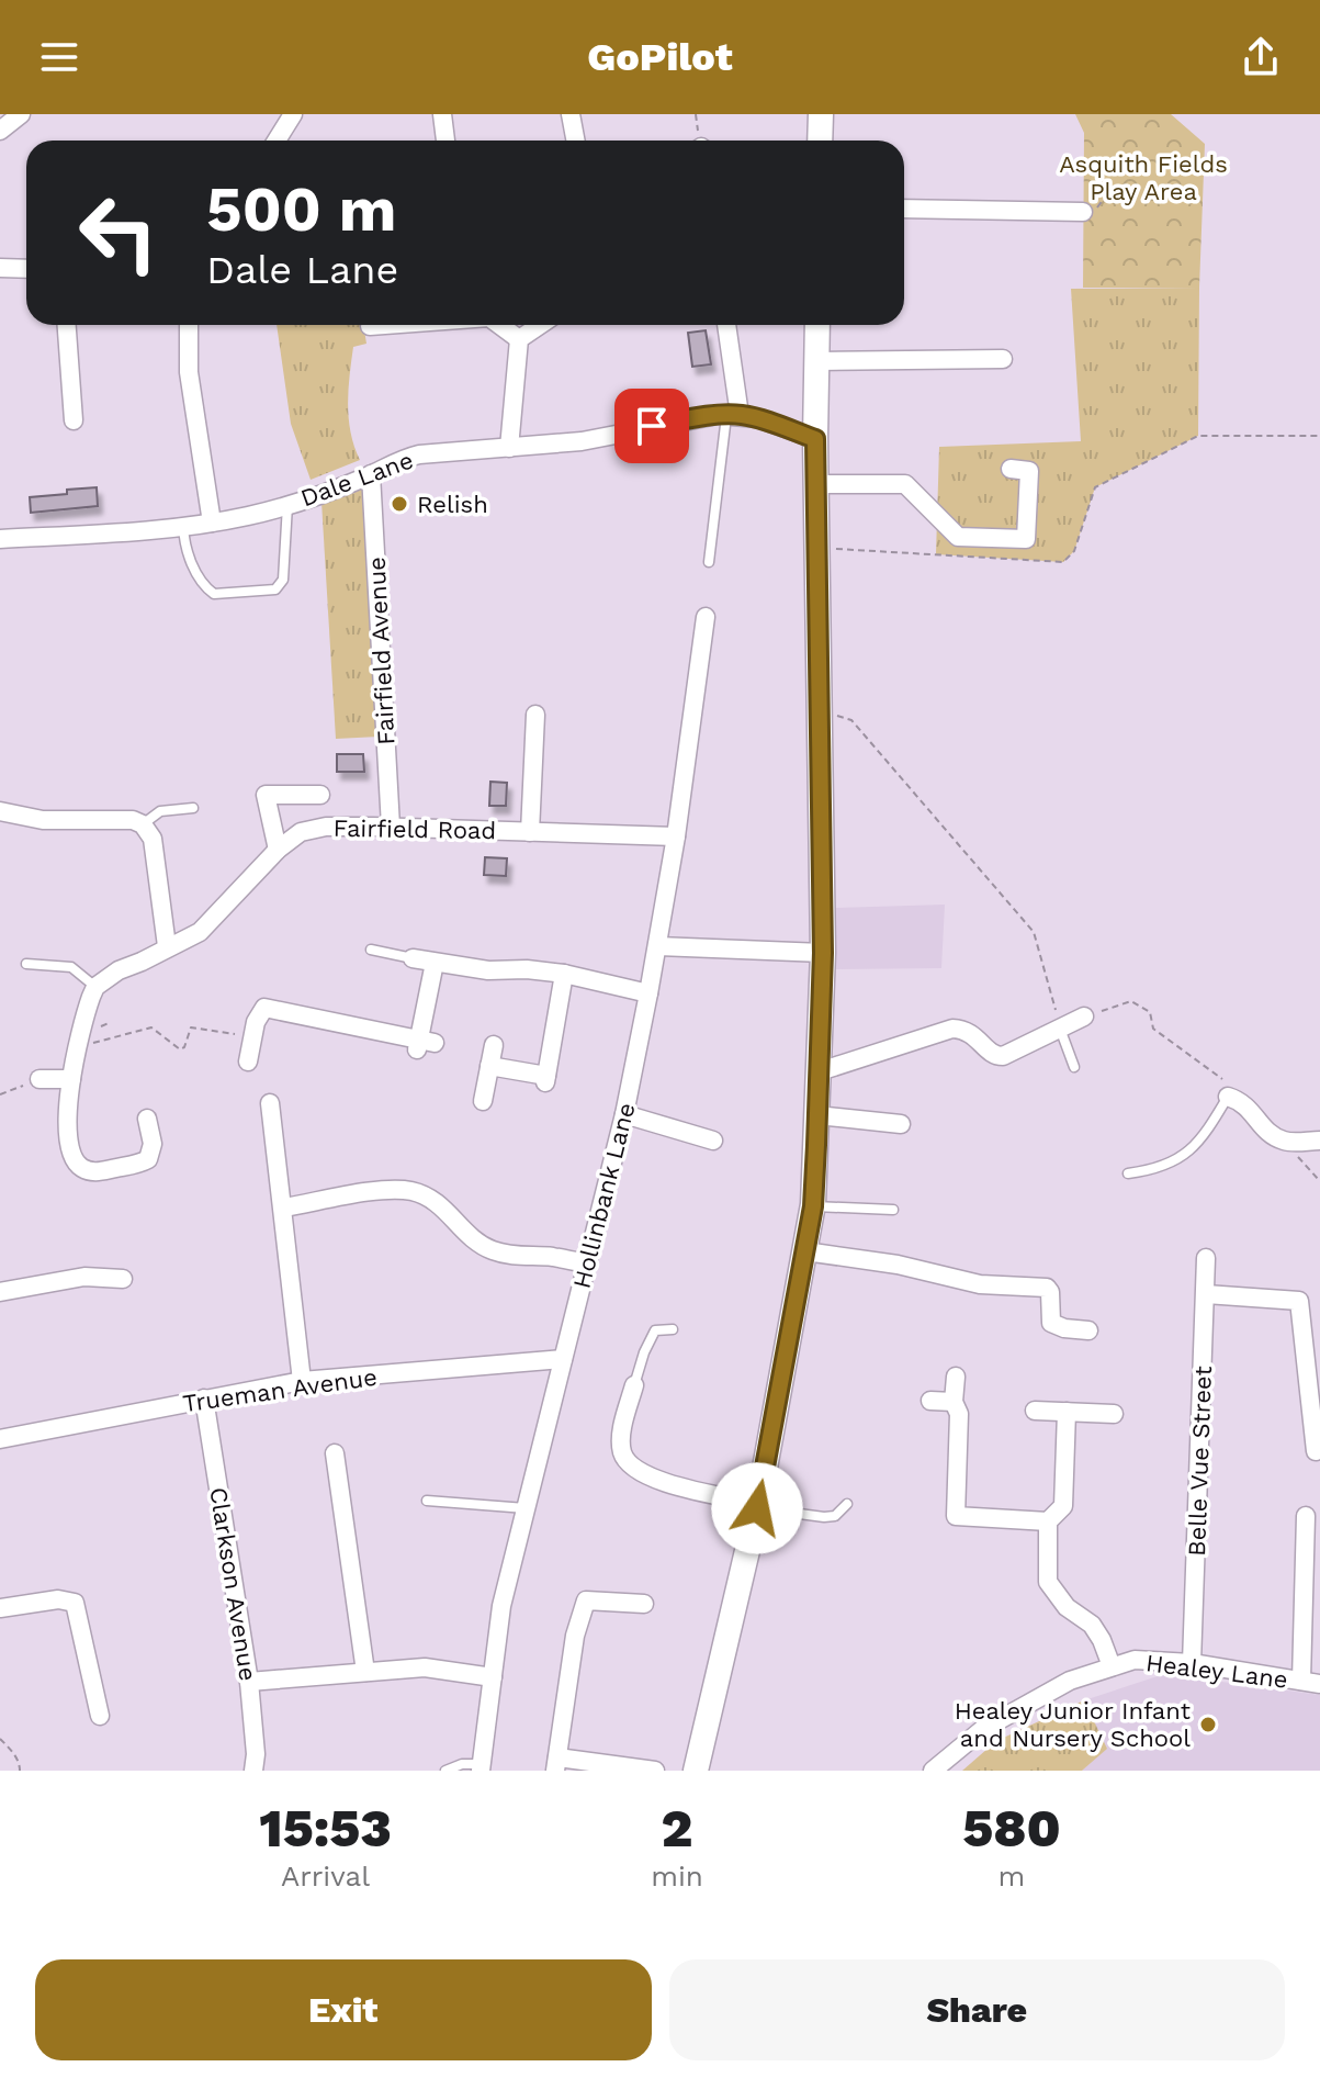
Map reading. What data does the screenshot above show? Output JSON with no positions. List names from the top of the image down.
{
  "streets": {
    "street": [
      "Dale Lane",
      "Fairfield Avenue",
      "Fairfield Road",
      "Hollinbank Lane",
      "Trueman Avenue",
      "Belle Vue Street",
      "Clarkson Avenue",
      "Healey Lane"
    ]
  },
  "crossings": [
    ["Dale Lane", "Fairfield Avenue"],
    ["Fairfield Avenue", "Fairfield Road"],
    ["Fairfield Road", "Hollinbank Lane"],
    ["Hollinbank Lane", "Trueman Avenue"],
    ["Trueman Avenue", "Clarkson Avenue"],
    ["Belle Vue Street", "Healey Lane"]
  ],
  "parks": ["Asquith Fields Play Area"],
  "places": ["Relish", "Healey Junior Infant and Nursery School"],
  "page": {
    "header": "GoPilot",
    "turn": ["500 m", "Dale Lane"],
    "eta": [
      "15:53",
      "Arrival",
      "2",
      "min",
      "580",
      "m"
    ],
    "buttons": ["Exit", "Share"]
  }
}
